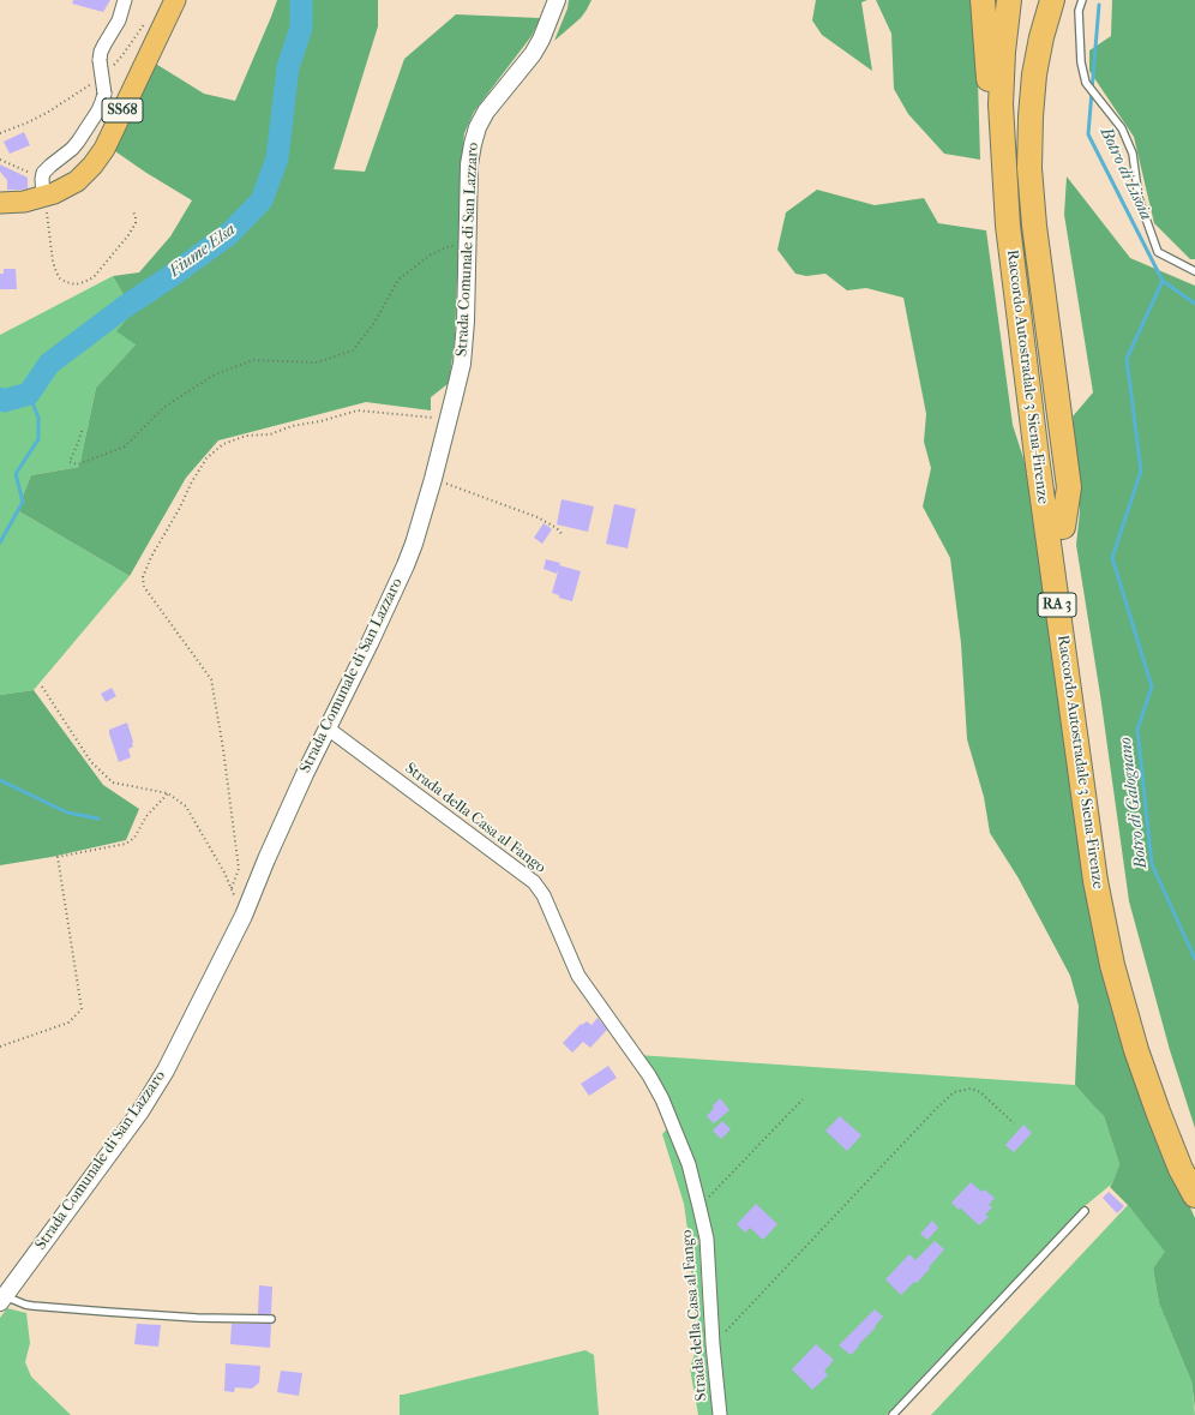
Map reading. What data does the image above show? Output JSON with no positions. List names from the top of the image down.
{
  "streets": {
    "highway": ["Raccordo Autostradale 3 Siena-Firenze", "RA 3"],
    "main road": ["SS68"],
    "street": ["Strada Comunale di San Lazzaro", "Strada della Casa al Fango"]
  },
  "crossings": [
    ["Strada Comunale di San Lazzaro", "Strada della Casa al Fango"]
  ],
  "water": ["Botro di Lisoia", "Fiume Elsa", "Botro di Galognano"]
}
